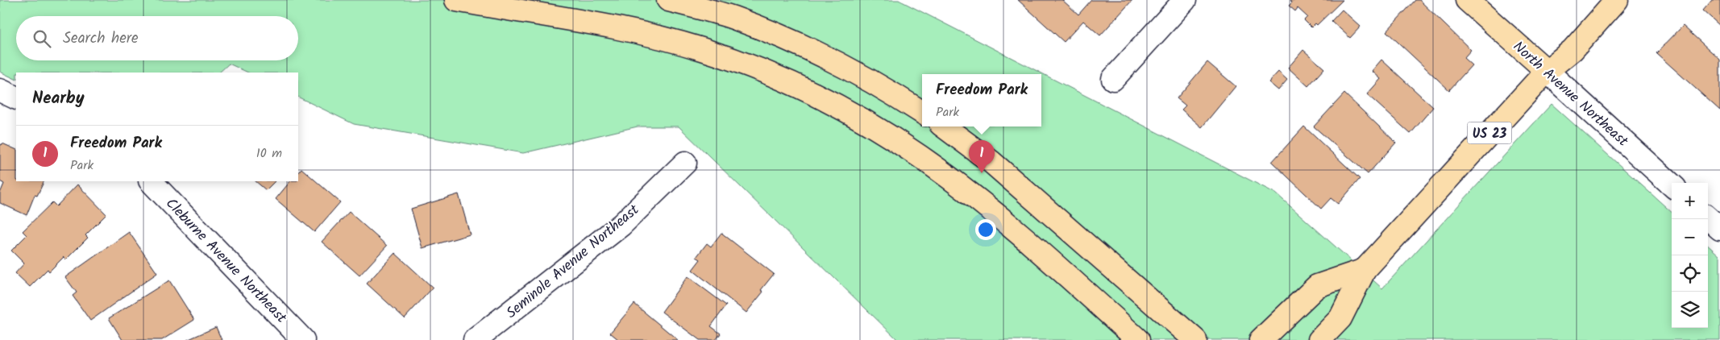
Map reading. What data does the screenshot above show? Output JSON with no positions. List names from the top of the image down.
{
  "streets": {
    "main road": ["North Avenue Northeast", "US 23"],
    "street": ["Cleburne Avenue Northeast", "Seminole Avenue Northeast"]
  },
  "crossings": [
    ["North Avenue Northeast", "US 23"]
  ],
  "page": {
    "search": "Search here",
    "heading": "Nearby",
    "popup": ["Freedom Park", "Park"],
    "list": [
      {
        "mark": "1",
        "name": "Freedom Park",
        "note": "Park",
        "value": "10 m"
      }
    ],
    "pins": "1",
    "map_buttons": ["+", "−"]
  }
}
